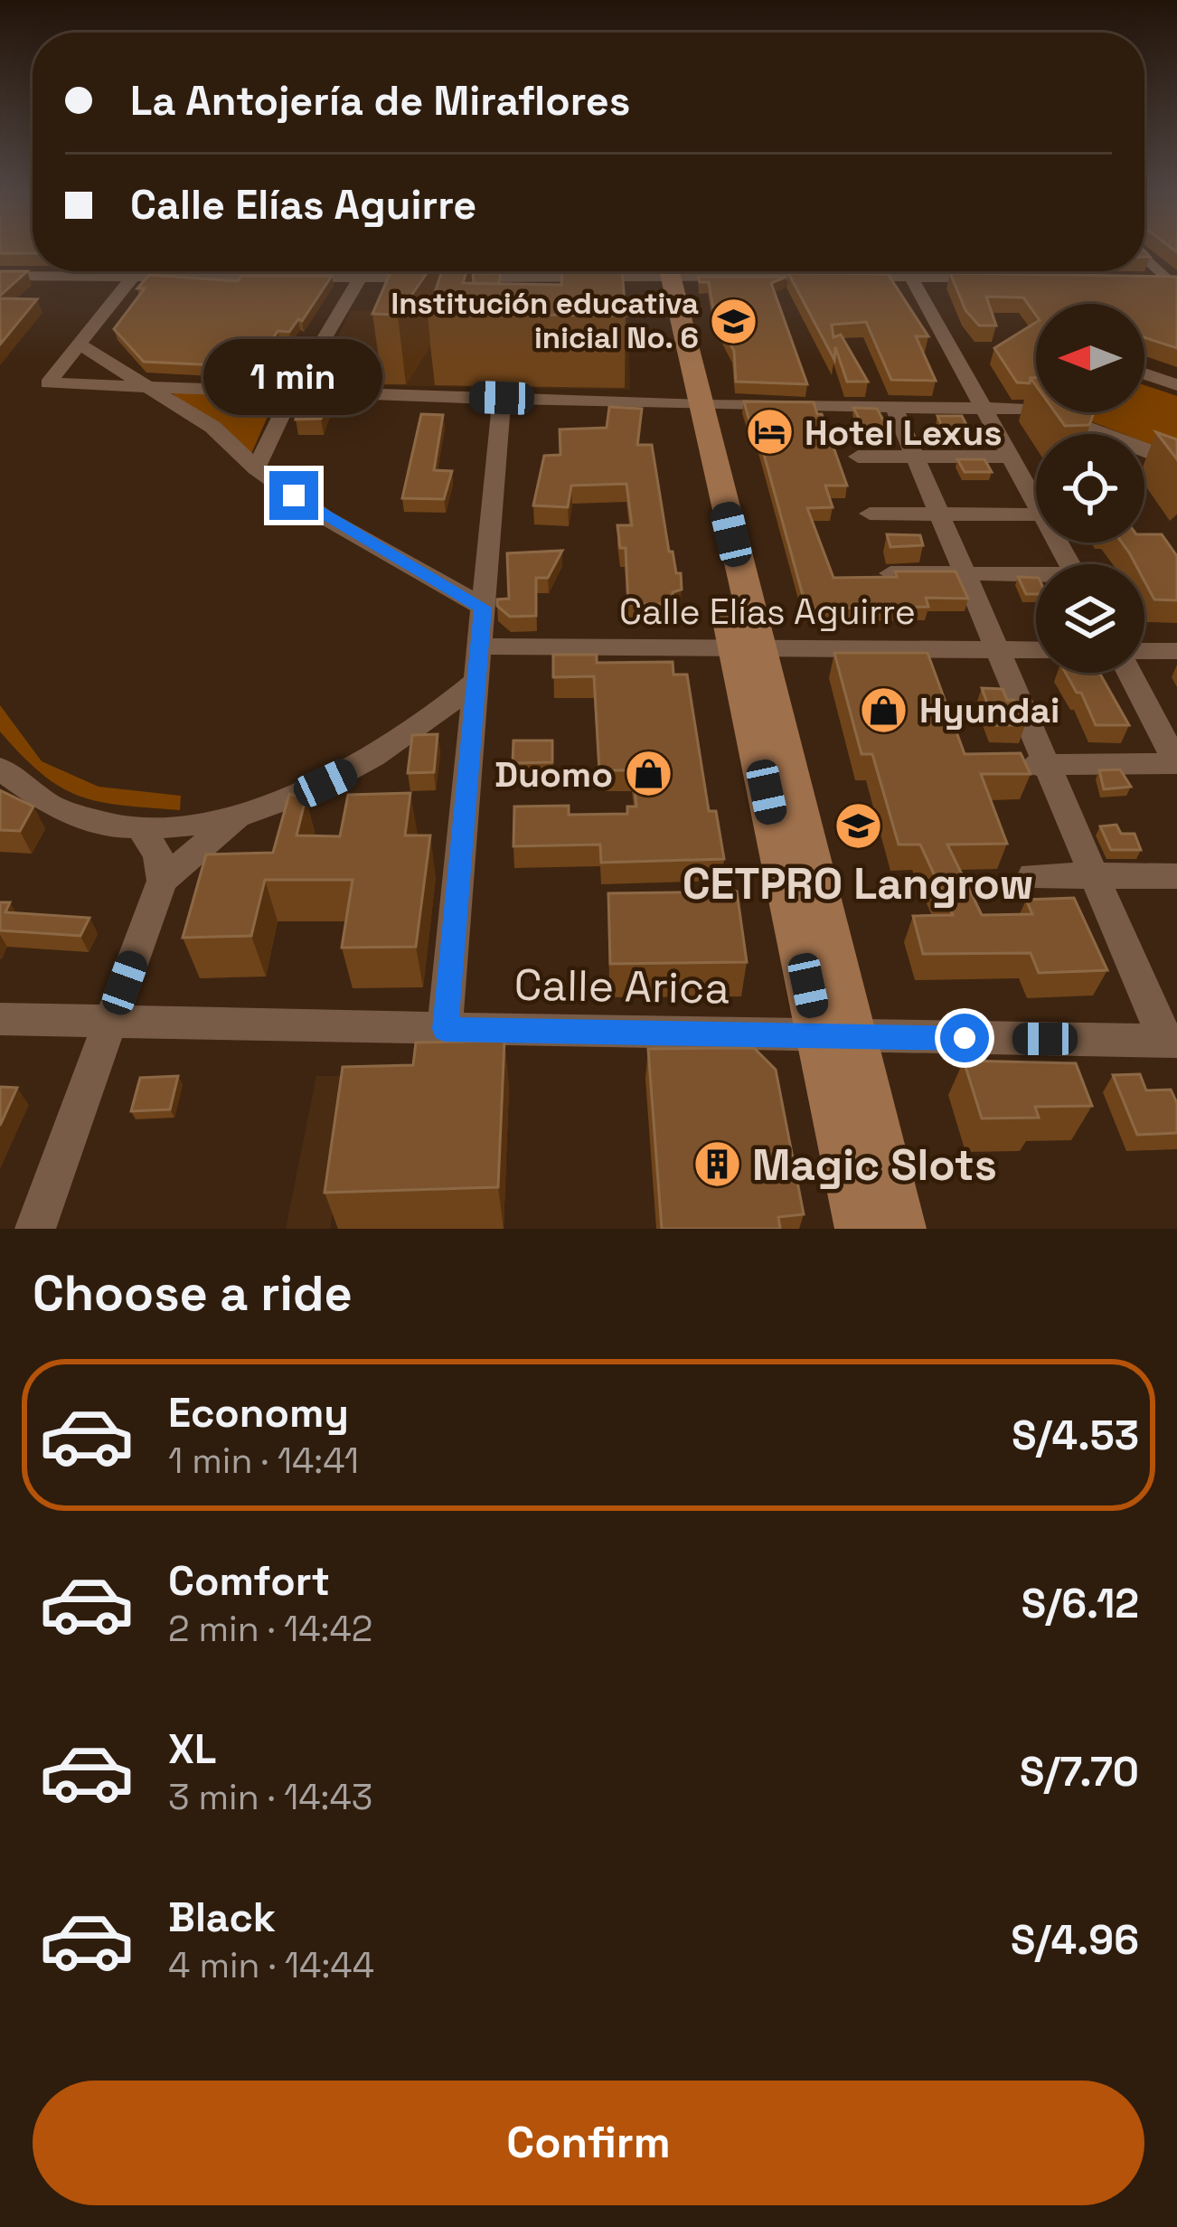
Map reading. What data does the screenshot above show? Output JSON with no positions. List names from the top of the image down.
{
  "streets": {
    "street": ["Calle Elías Aguirre", "Calle Arica"]
  },
  "places": {
    "school or university": ["Institución educativa inicial No. 6", "CETPRO Langrow"],
    "hotel": ["Hotel Lexus"],
    "shop": ["Hyundai", "Duomo"],
    "building": ["Magic Slots"]
  },
  "north": "left",
  "page": {
    "banner": ["La Antojería de Miraflores", "Calle Elías Aguirre"],
    "bubble": "1 min",
    "heading": "Choose a ride",
    "list": [
      {
        "name": "Economy",
        "note": "1 min · 14:41",
        "value": "S/4.53"
      },
      {
        "name": "Comfort",
        "note": "2 min · 14:42",
        "value": "S/6.12"
      },
      {
        "name": "XL",
        "note": "3 min · 14:43",
        "value": "S/7.70"
      },
      {
        "name": "Black",
        "note": "4 min · 14:44",
        "value": "S/4.96"
      }
    ],
    "buttons": "Confirm"
  }
}
